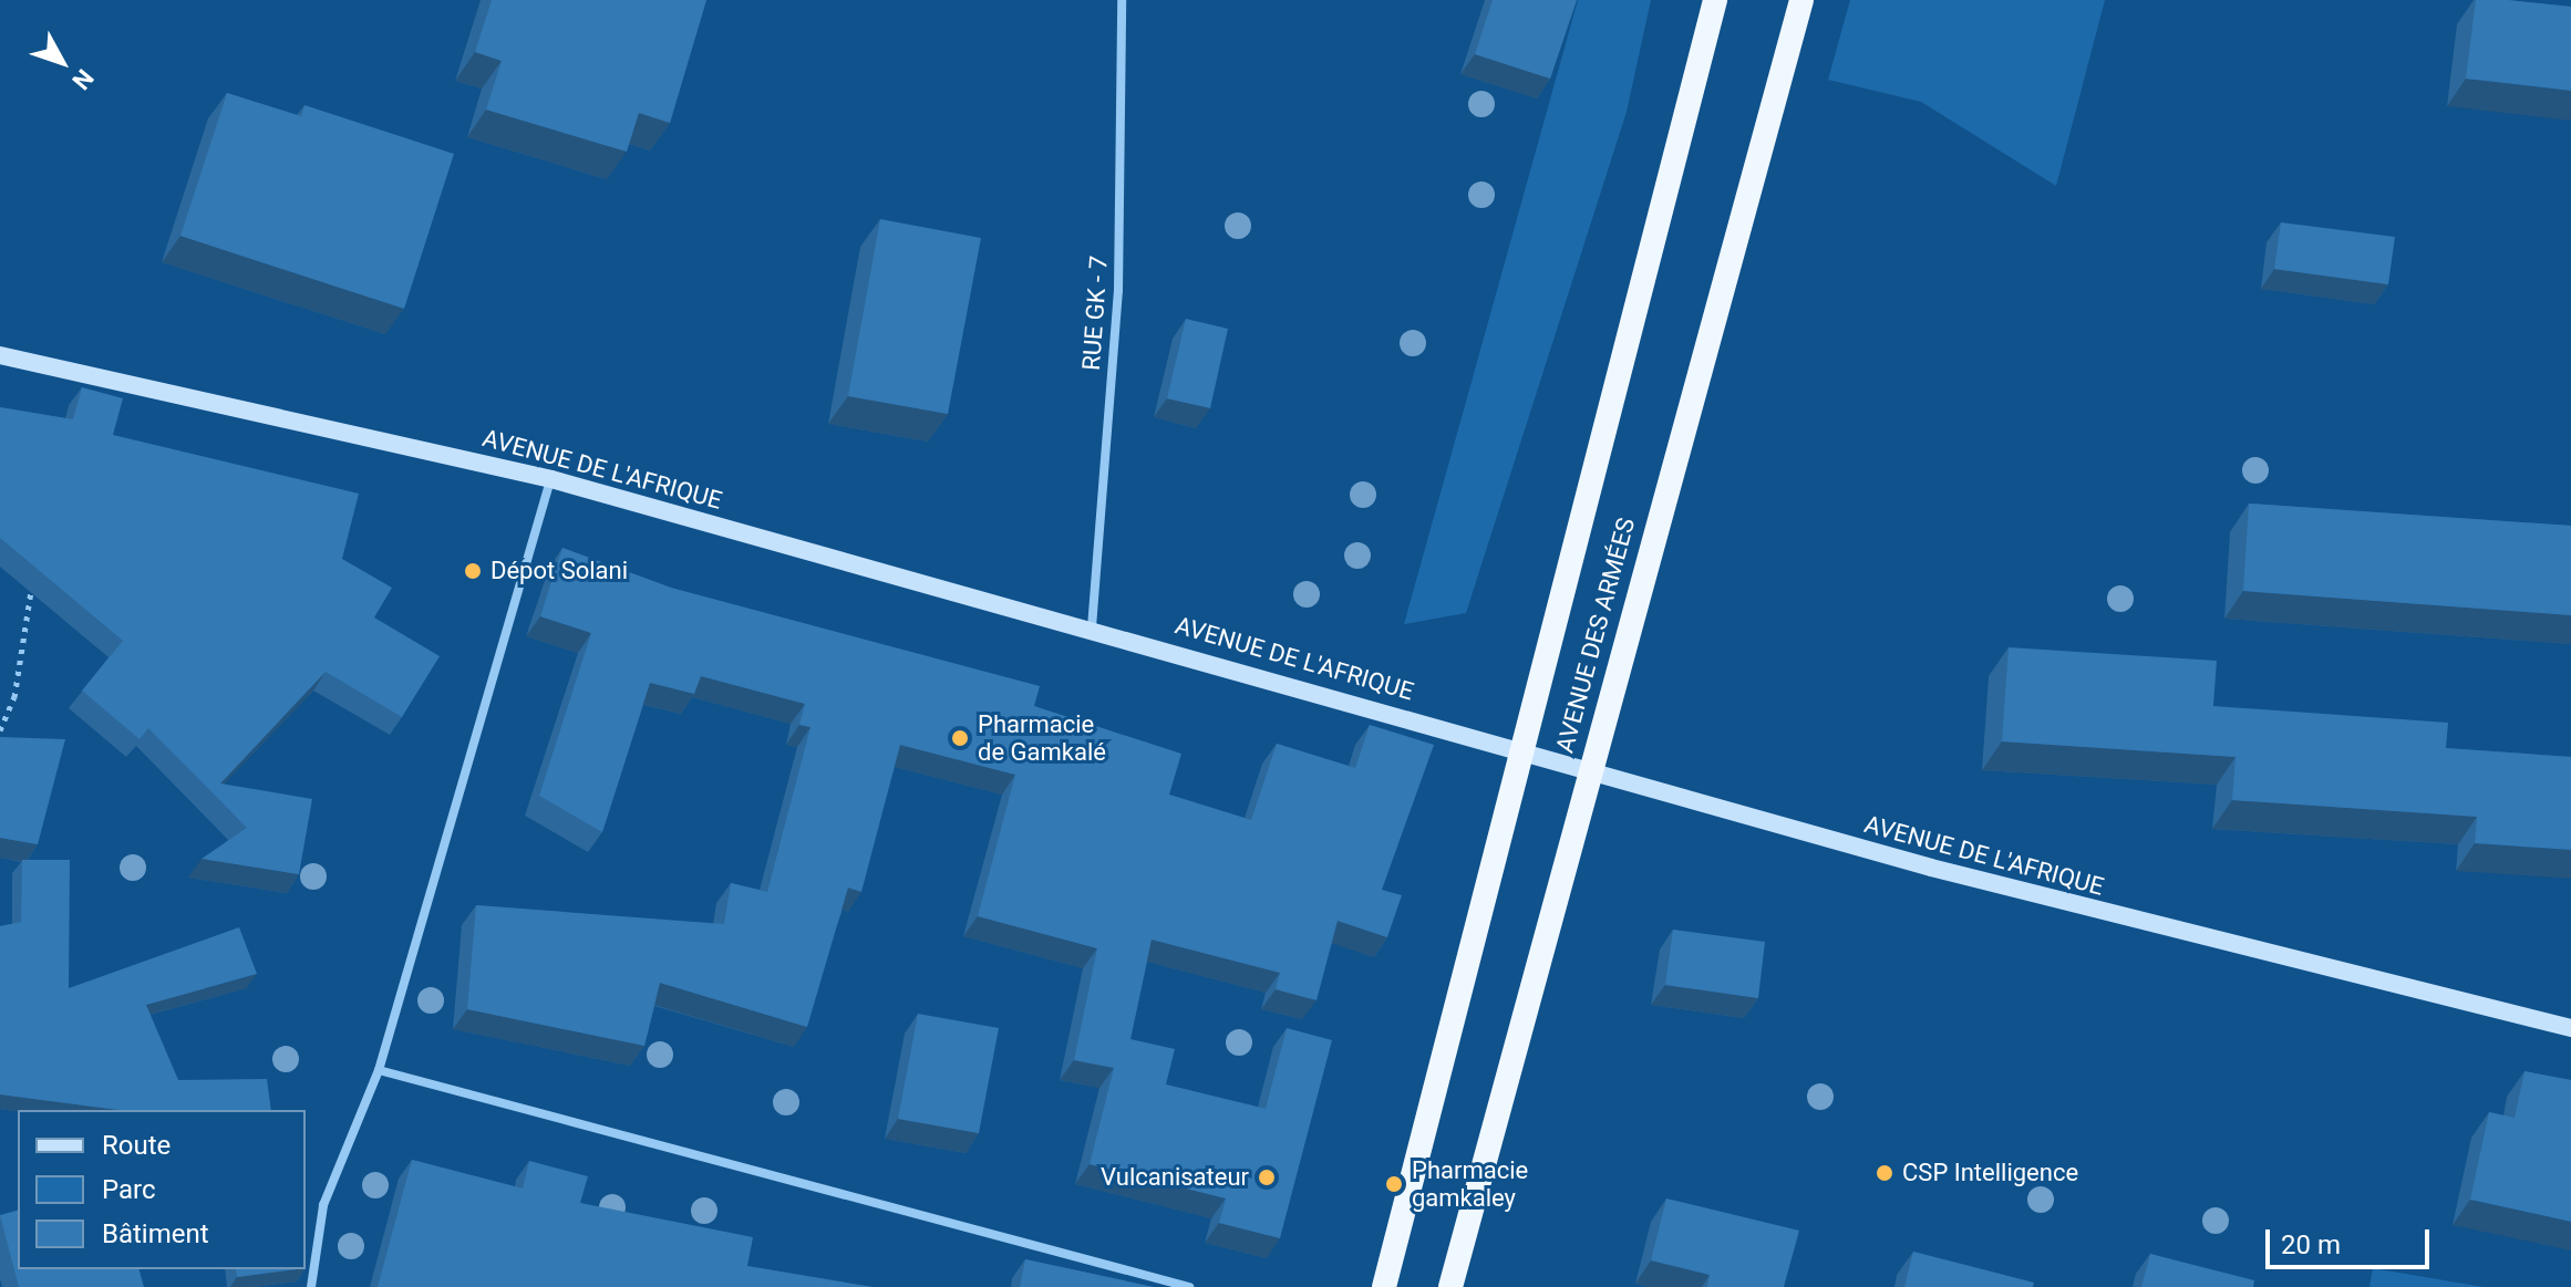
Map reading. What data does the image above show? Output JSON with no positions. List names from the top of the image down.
{
  "streets": {
    "highway": ["AVENUE DES ARMÉES"],
    "main road": ["AVENUE DE L'AFRIQUE"],
    "street": ["RUE GK - 7"]
  },
  "crossings": [
    ["RUE GK - 7", "AVENUE DE L'AFRIQUE"],
    ["AVENUE DE L'AFRIQUE", "AVENUE DES ARMÉES"]
  ],
  "places": [
    "Dépot Solani",
    "Pharmacie de Gamkalé",
    "CSP Intelligence",
    "Vulcanisateur",
    "Pharmacie gamkaley"
  ],
  "legend": ["Route", "Parc", "Bâtiment"],
  "scale_bar": "20 m",
  "north": "bottom right"
}
